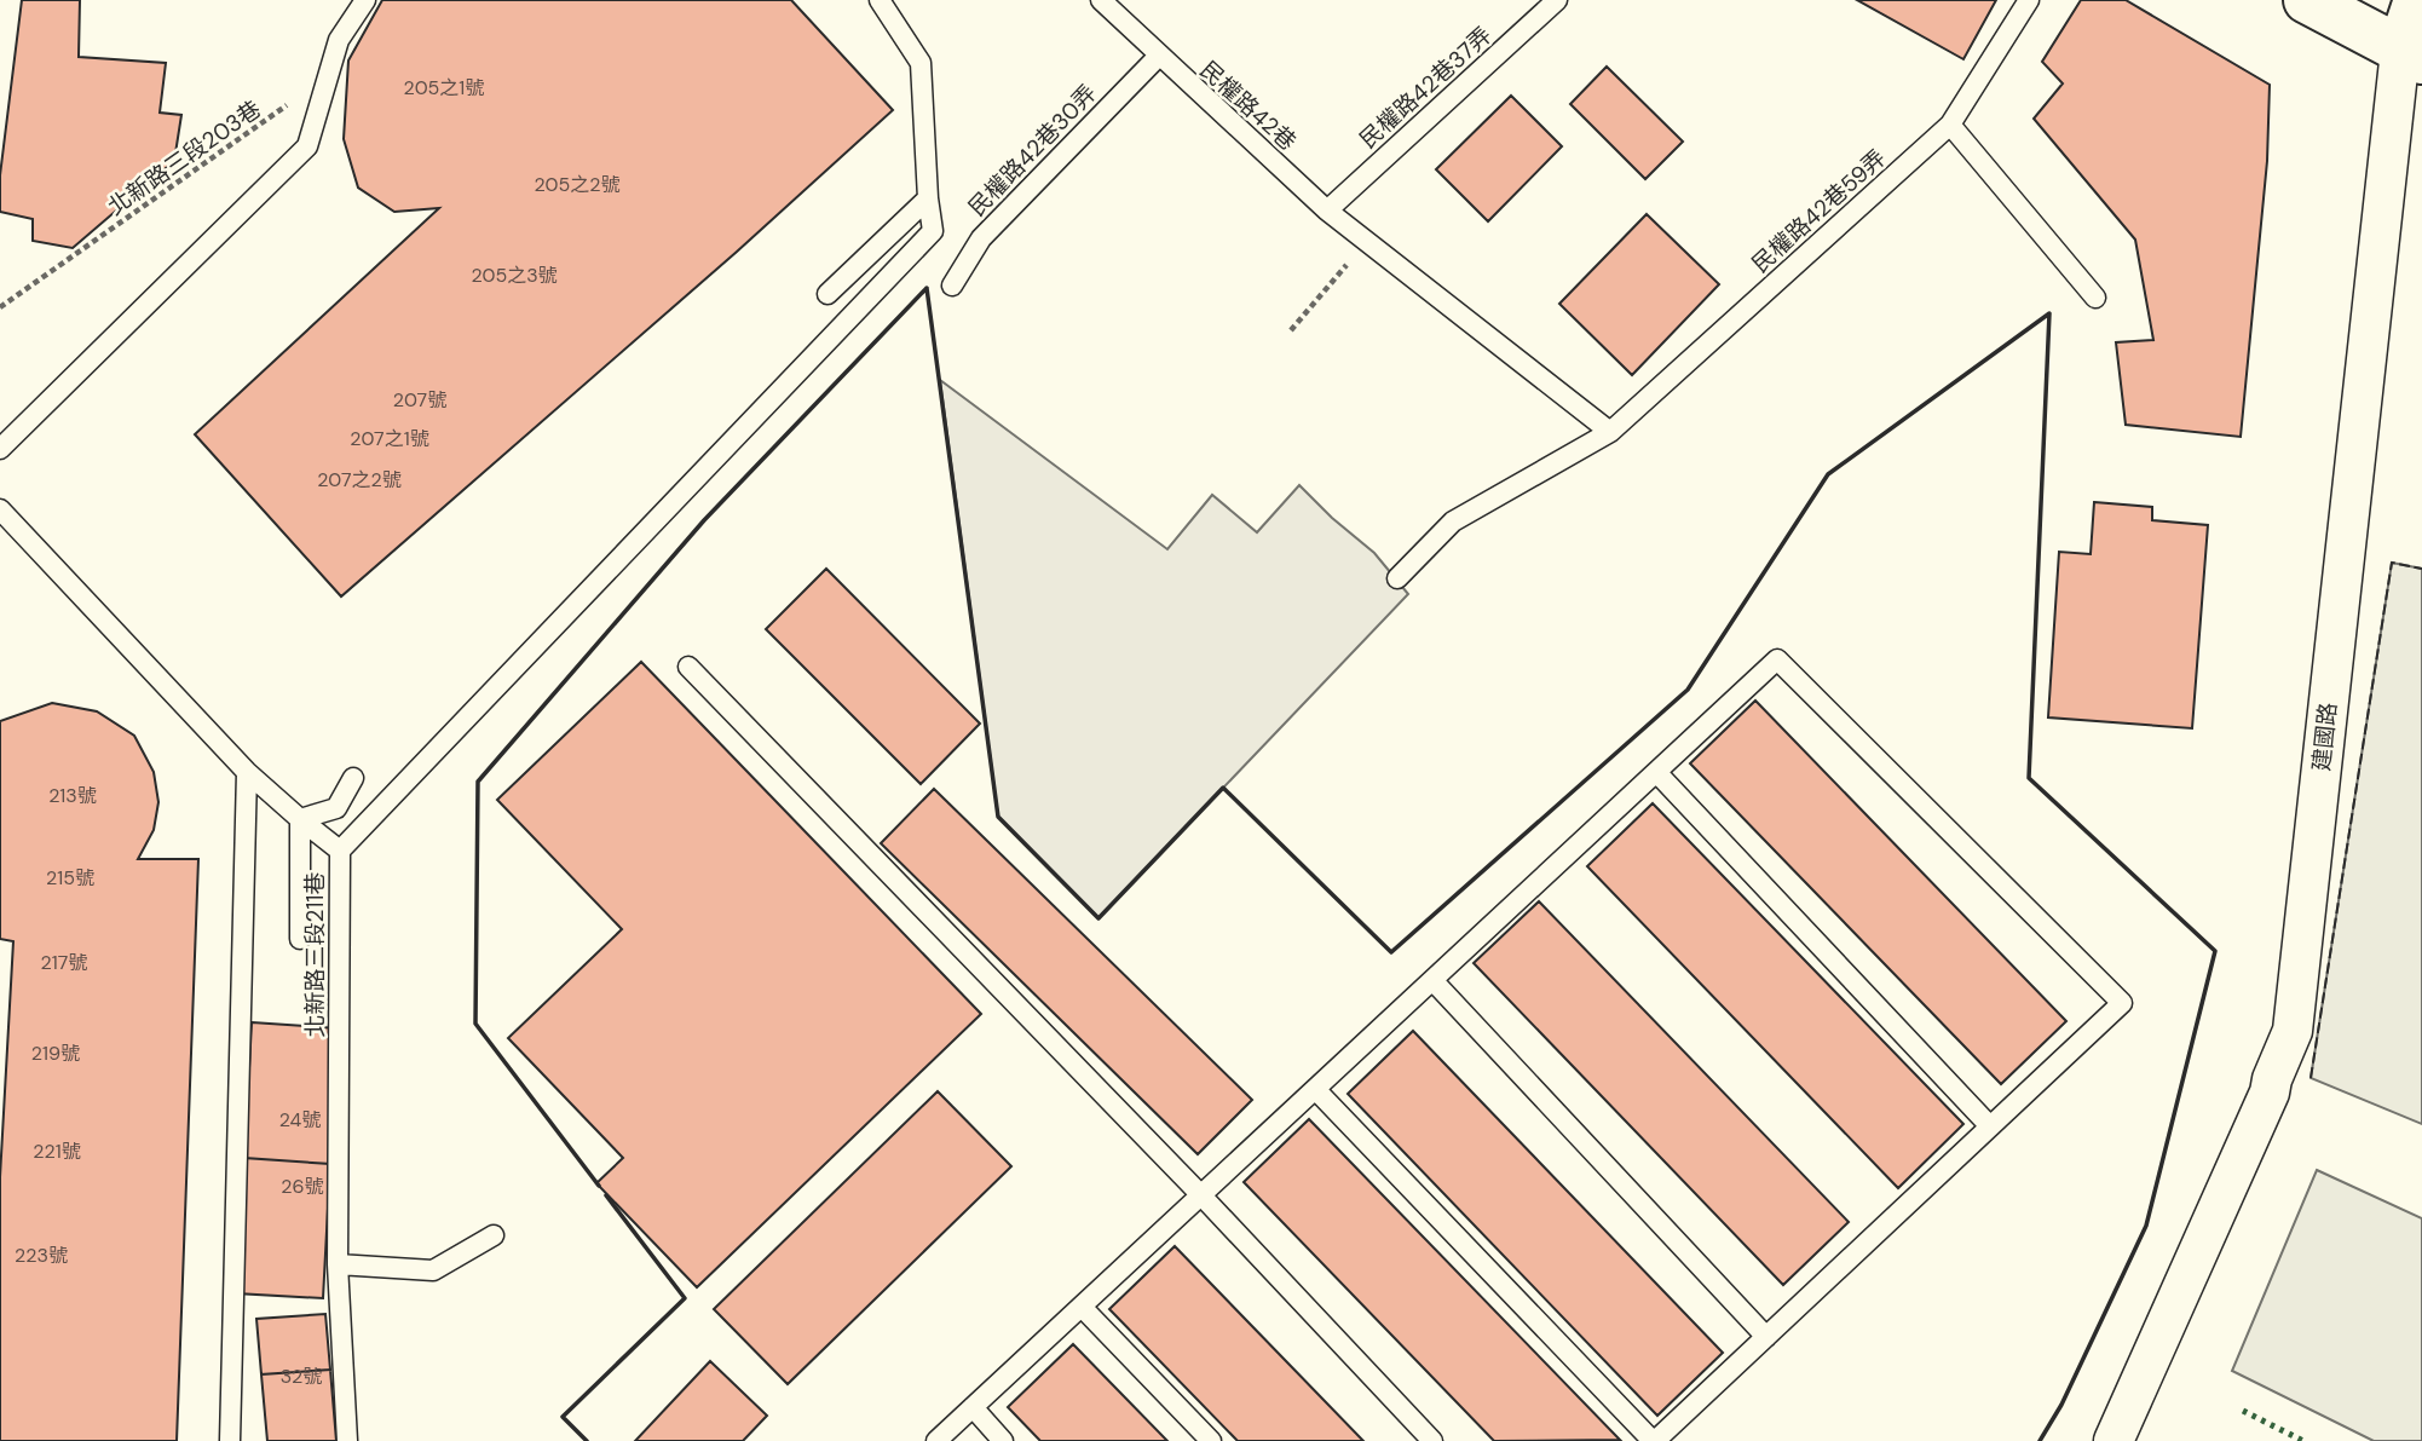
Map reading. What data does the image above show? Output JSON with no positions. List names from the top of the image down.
{
  "streets": {
    "street": ["建國路"],
    "lane": [
      "民權路42巷37弄",
      "民權路42巷",
      "民權路42巷30弄",
      "民權路42巷59弄",
      "北新路三段211巷"
    ],
    "path": ["北新路三段203巷"]
  },
  "crossings": [
    ["民權路42巷37弄", "民權路42巷"],
    ["民權路42巷", "民權路42巷30弄"],
    ["民權路42巷", "民權路42巷59弄"]
  ],
  "house_numbers": [
    "205之1號",
    "205之2號",
    "205之3號",
    "207號",
    "207之1號",
    "207之2號",
    "213號",
    "215號",
    "217號",
    "219號",
    "24號",
    "221號",
    "26號",
    "223號",
    "32號"
  ]
}
